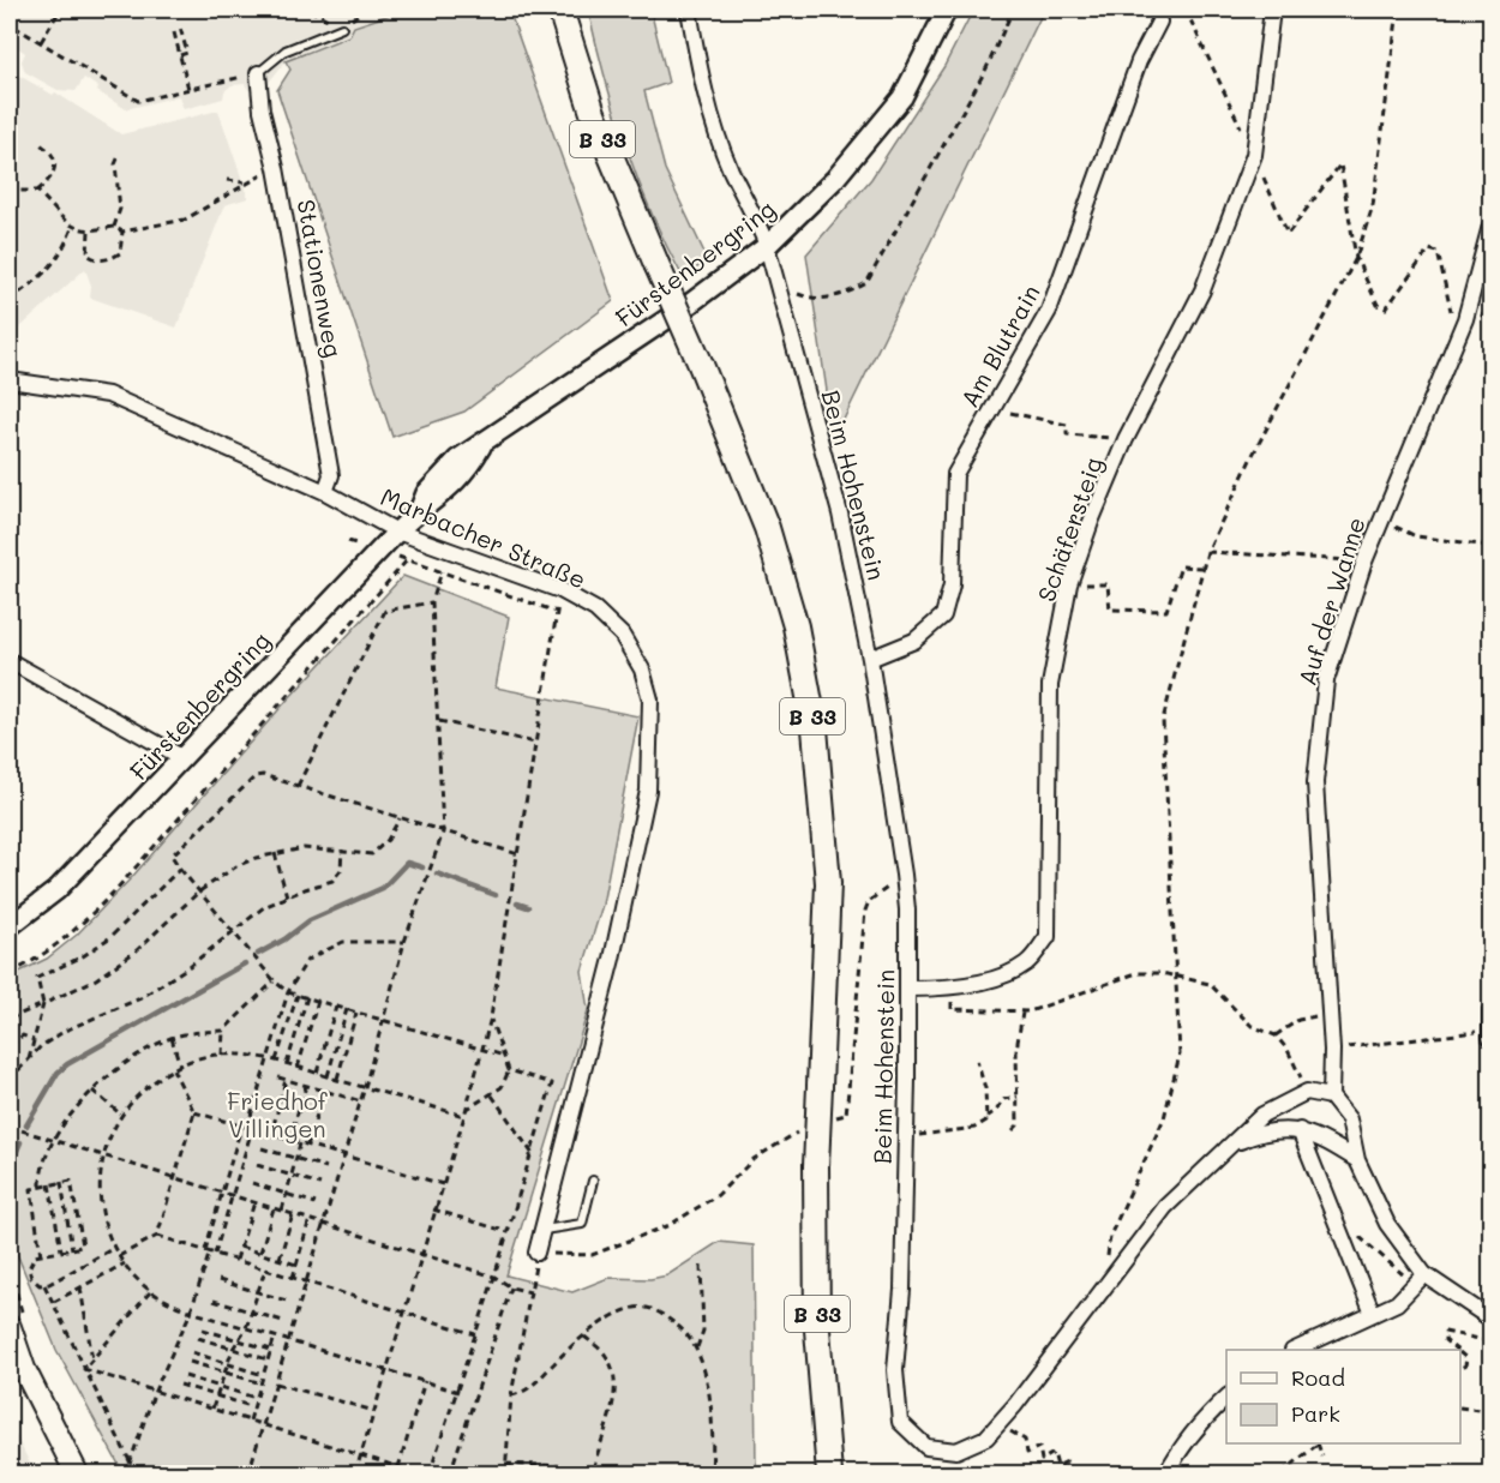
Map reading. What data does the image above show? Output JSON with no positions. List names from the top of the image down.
{
  "streets": {
    "main road": ["B 33"],
    "street": [
      "Fürstenbergring",
      "Stationenweg",
      "Am Blutrain",
      "Beim Hohenstein",
      "Schäfersteig",
      "Marbacher Straße",
      "Auf der Wanne"
    ]
  },
  "crossings": [
    ["Fürstenbergring", "Beim Hohenstein"],
    ["Fürstenbergring", "Marbacher Straße"],
    ["Stationenweg", "Marbacher Straße"],
    ["Am Blutrain", "Beim Hohenstein"],
    ["Beim Hohenstein", "Schäfersteig"],
    ["Beim Hohenstein", "Auf der Wanne"]
  ],
  "parks": ["Friedhof Villingen"],
  "legend": ["Road", "Park"]
}
